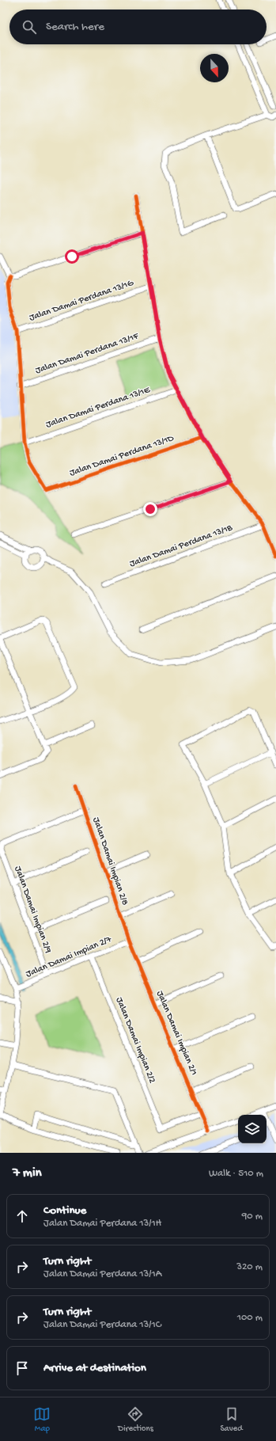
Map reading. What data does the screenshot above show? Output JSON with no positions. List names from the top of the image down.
{
  "streets": {
    "street": [
      "Jalan Damai Perdana 13/1G",
      "Jalan Damai Perdana 13/1F",
      "Jalan Damai Perdana 13/1E",
      "Jalan Damai Perdana 13/1D",
      "Jalan Damai Perdana 13/1B",
      "Jalan Damai Impian 2/8",
      "Jalan Damai Impian 2/9",
      "Jalan Damai Impian 2/7",
      "Jalan Damai Impian 2/1",
      "Jalan Damai Impian 2/2"
    ]
  },
  "crossings": [
    ["Jalan Damai Perdana 13/1E", "Jalan Damai Perdana 13/1D"],
    ["Jalan Damai Impian 2/8", "Jalan Damai Impian 2/9"],
    ["Jalan Damai Impian 2/8", "Jalan Damai Impian 2/7"],
    ["Jalan Damai Impian 2/8", "Jalan Damai Impian 2/1"],
    ["Jalan Damai Impian 2/9", "Jalan Damai Impian 2/7"],
    ["Jalan Damai Impian 2/7", "Jalan Damai Impian 2/1"],
    ["Jalan Damai Impian 2/7", "Jalan Damai Impian 2/2"],
    ["Jalan Damai Impian 2/1", "Jalan Damai Impian 2/2"]
  ],
  "north": "bottom",
  "page": {
    "search": "Search here",
    "heading": ["7 min", "Walk · 510 m"],
    "list": [
      ["Continue", "Jalan Damai Perdana 13/1H", "90 m"],
      ["Turn right", "Jalan Damai Perdana 13/1A", "320 m"],
      ["Turn right", "Jalan Damai Perdana 13/1C", "100 m"],
      "Arrive at destination"
    ],
    "nav": ["Map", "Directions", "Saved"]
  }
}
